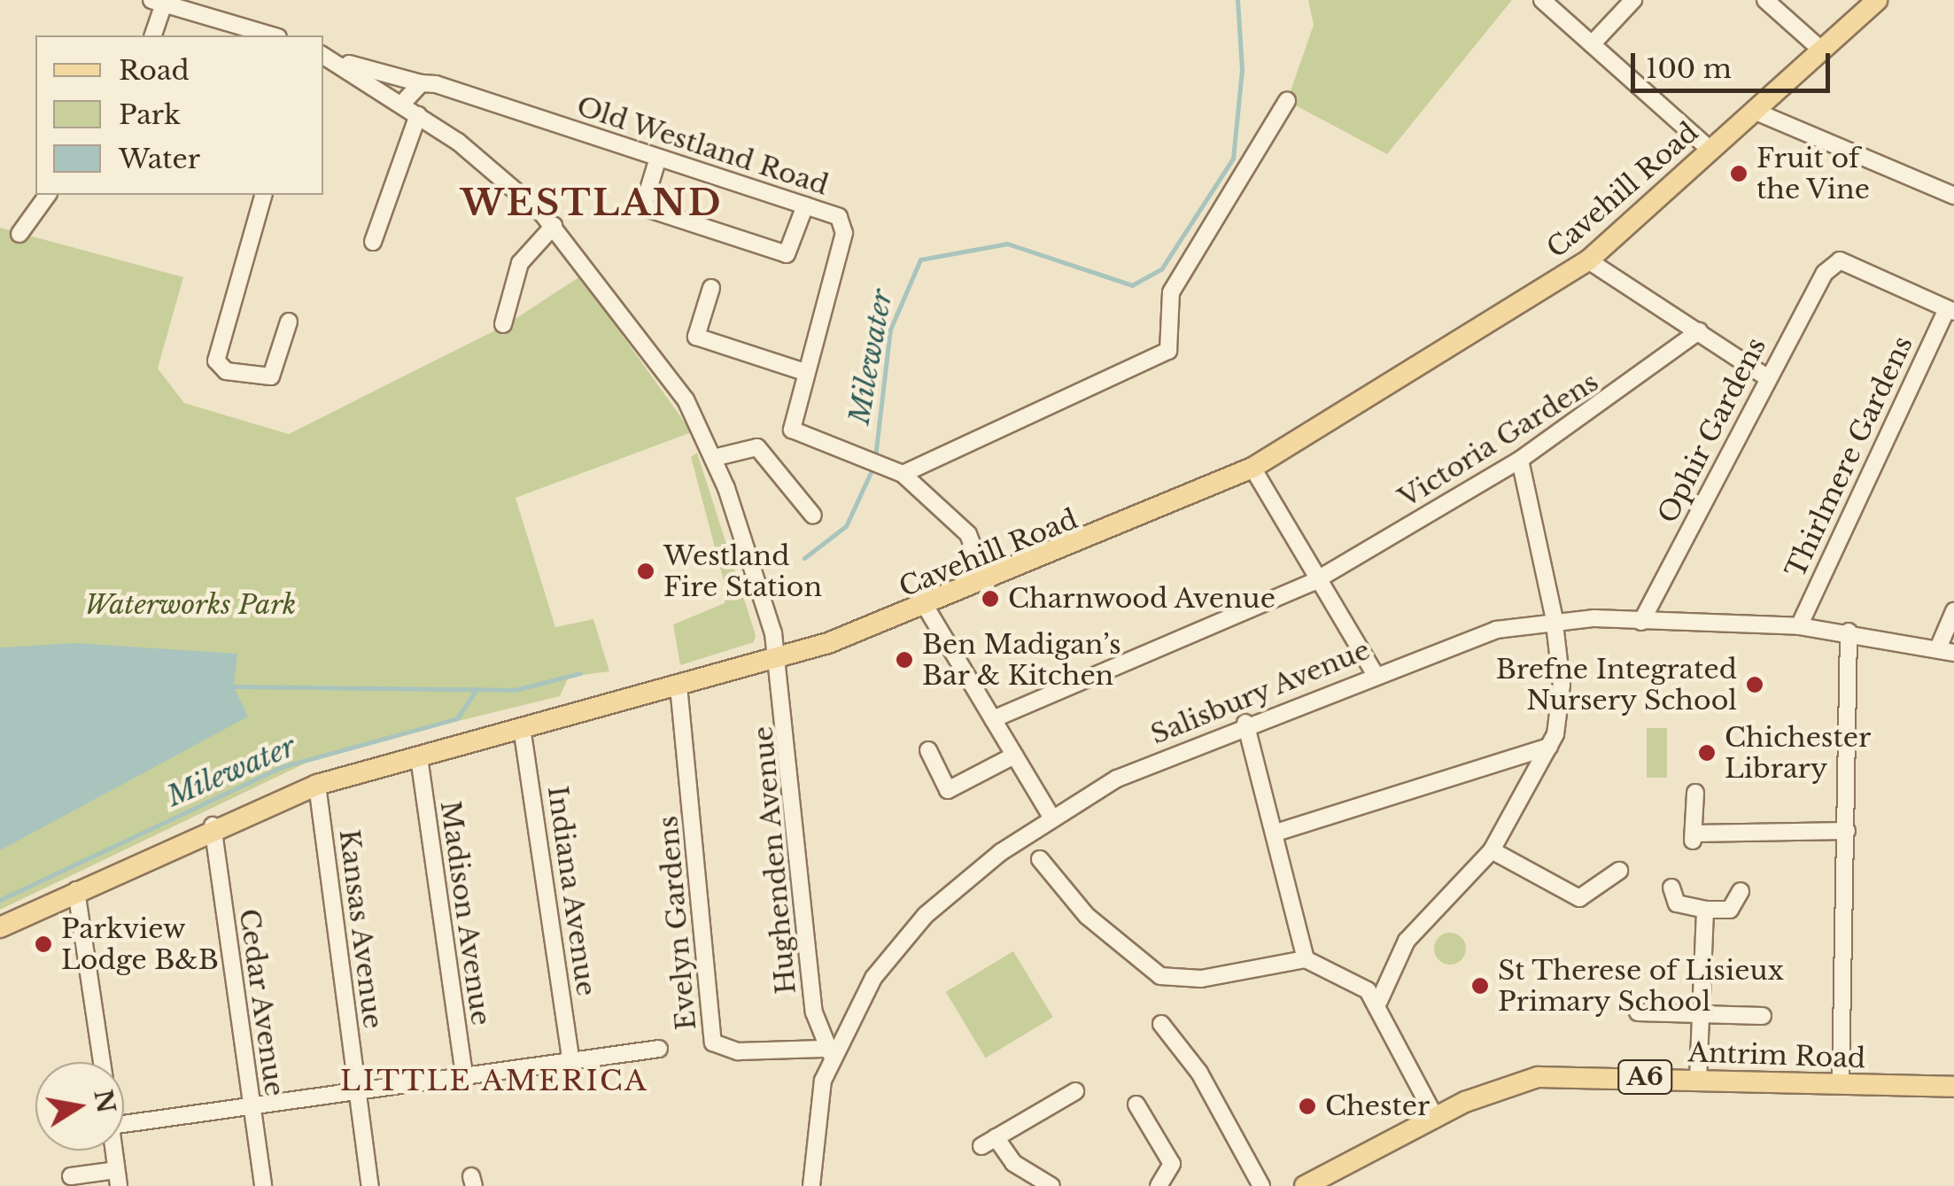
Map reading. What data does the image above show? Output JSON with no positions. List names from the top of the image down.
{
  "streets": {
    "main road": ["Cavehill Road", "Antrim Road", "A6"],
    "street": [
      "Old Westland Road",
      "Ophir Gardens",
      "Victoria Gardens",
      "Thirlmere Gardens",
      "Salisbury Avenue",
      "Hughenden Avenue",
      "Indiana Avenue",
      "Madison Avenue",
      "Evelyn Gardens",
      "Kansas Avenue",
      "Cedar Avenue"
    ]
  },
  "crossings": [
    ["Old Westland Road", "Cavehill Road"],
    ["Old Westland Road", "Hughenden Avenue"],
    ["Cavehill Road", "Hughenden Avenue"],
    ["Cavehill Road", "Indiana Avenue"],
    ["Cavehill Road", "Madison Avenue"],
    ["Cavehill Road", "Evelyn Gardens"],
    ["Cavehill Road", "Kansas Avenue"],
    ["Cavehill Road", "Cedar Avenue"],
    ["Ophir Gardens", "Thirlmere Gardens"],
    ["Ophir Gardens", "Salisbury Avenue"],
    ["Thirlmere Gardens", "Salisbury Avenue"],
    ["Salisbury Avenue", "Hughenden Avenue"],
    ["Salisbury Avenue", "Evelyn Gardens"],
    ["Hughenden Avenue", "Evelyn Gardens"]
  ],
  "districts": ["WESTLAND", "LITTLE AMERICA"],
  "water": ["Milewater"],
  "parks": ["Waterworks Park"],
  "places": [
    "Fruit of the Vine",
    "Westland Fire Station",
    "Charnwood Avenue",
    "Ben Madigan’s Bar & Kitchen",
    "Brefne Integrated Nursery School",
    "Chichester Library",
    "Parkview Lodge B&B",
    "St Therese of Lisieux Primary School",
    "Chester"
  ],
  "legend": ["Road", "Park", "Water"],
  "scale_bar": "100 m",
  "north": "right"
}
